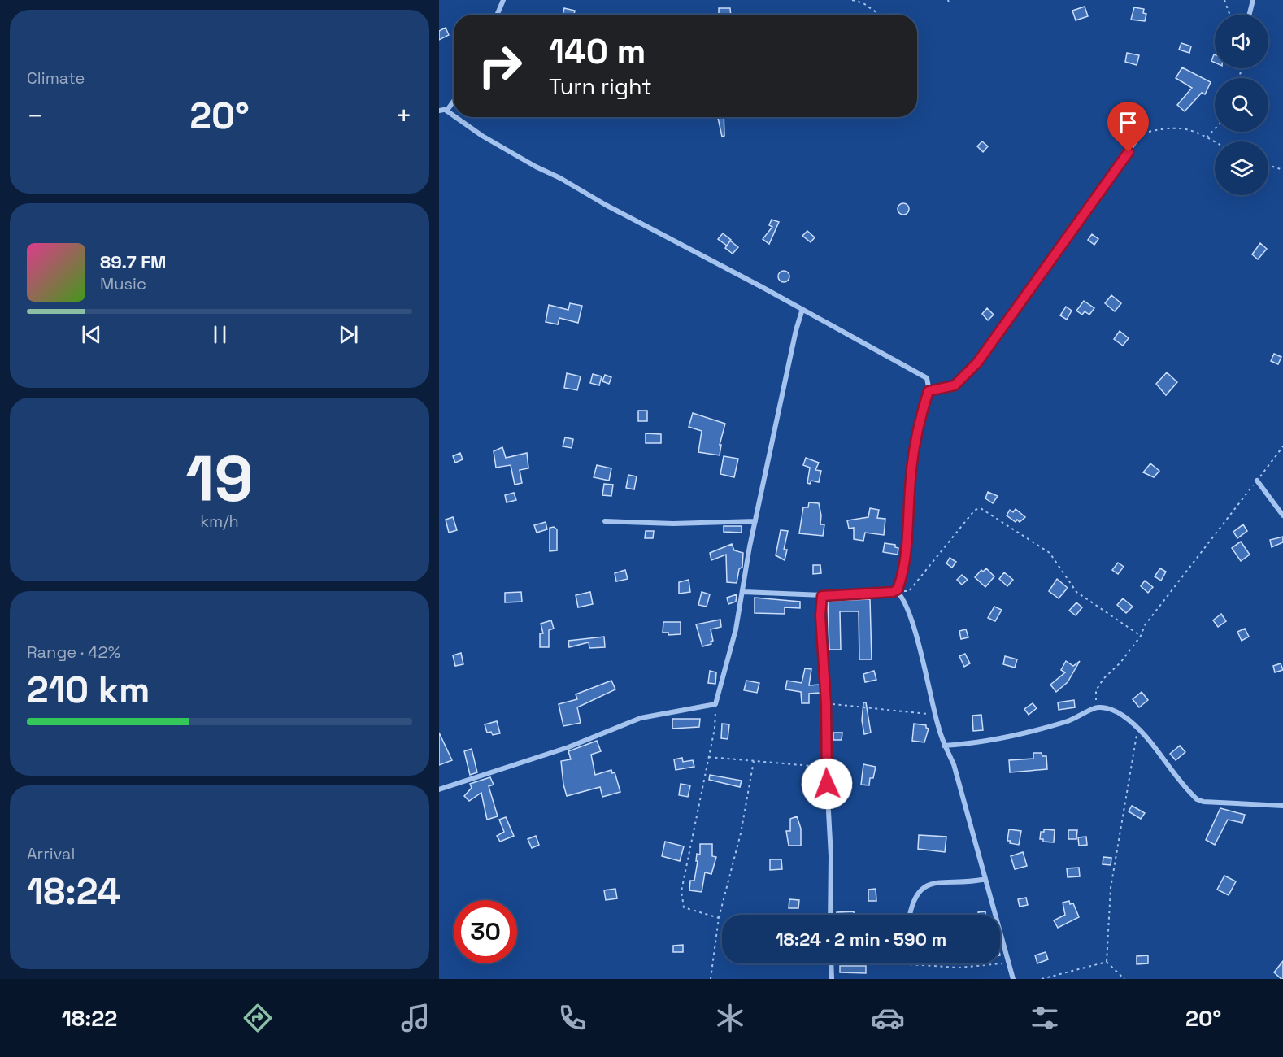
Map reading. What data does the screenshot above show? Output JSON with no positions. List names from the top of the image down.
{
  "page": {
    "tile": [
      "Climate",
      ["19", "km/h"],
      ["Range · 42%", "210 km"],
      ["Arrival", "18:24"]
    ],
    "turn": ["140 m", "Turn right"],
    "heat": ["−", "20°", "+"],
    "song": ["89.7 FM", "Music"],
    "limit": "30",
    "trip": "18:24 · 2 min · 590 m",
    "tabs": ["18:22", "20°"]
  }
}
